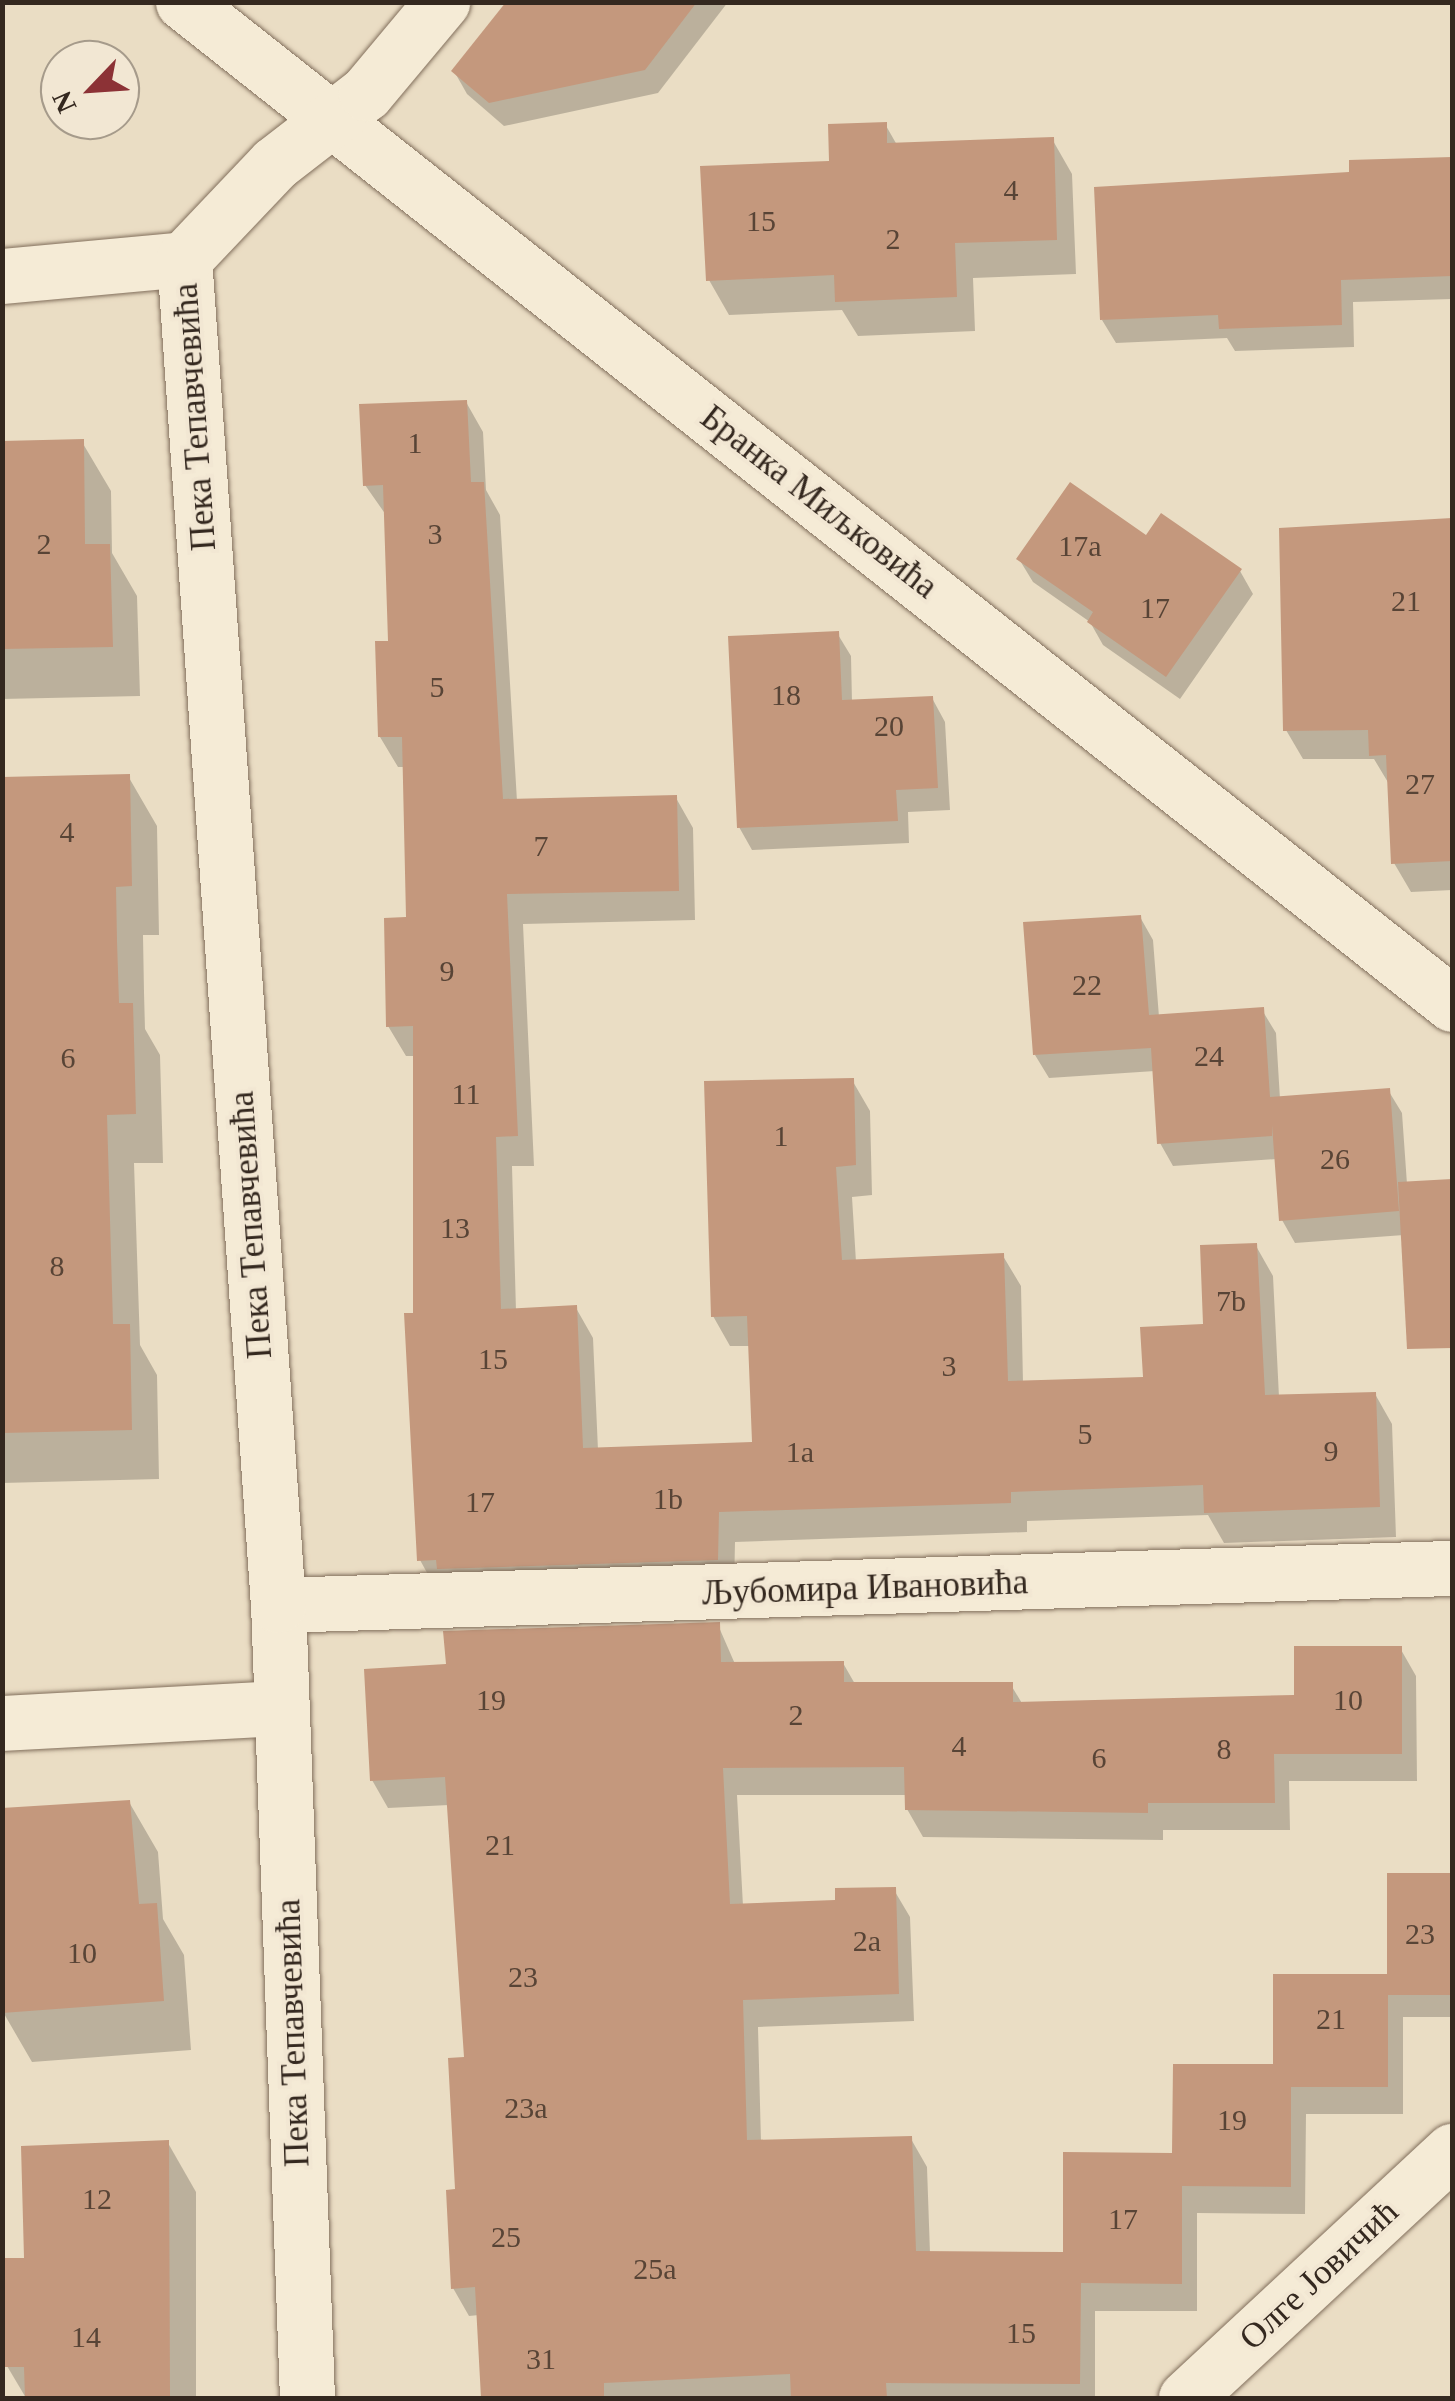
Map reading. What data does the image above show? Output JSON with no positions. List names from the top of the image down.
{
  "streets": {
    "street": [
      "Пека Тепавчевића",
      "Бранка Миљковића",
      "Љубомира Ивановића",
      "Олге Јовичић"
    ]
  },
  "crossings": [
    ["Пека Тепавчевића", "Бранка Миљковића"],
    ["Пека Тепавчевића", "Љубомира Ивановића"]
  ],
  "house_numbers": [
    "4",
    "15",
    "2",
    "1",
    "3",
    "2",
    "17a",
    "21",
    "17",
    "5",
    "18",
    "20",
    "27",
    "4",
    "7",
    "9",
    "22",
    "24",
    "6",
    "11",
    "1",
    "26",
    "13",
    "8",
    "7b",
    "15",
    "3",
    "5",
    "9",
    "1a",
    "1b",
    "17",
    "19",
    "10",
    "2",
    "4",
    "8",
    "6",
    "21",
    "23",
    "2a",
    "10",
    "23",
    "21",
    "23a",
    "19",
    "12",
    "17",
    "25",
    "25a",
    "15",
    "14",
    "31"
  ],
  "north": "bottom left"
}
